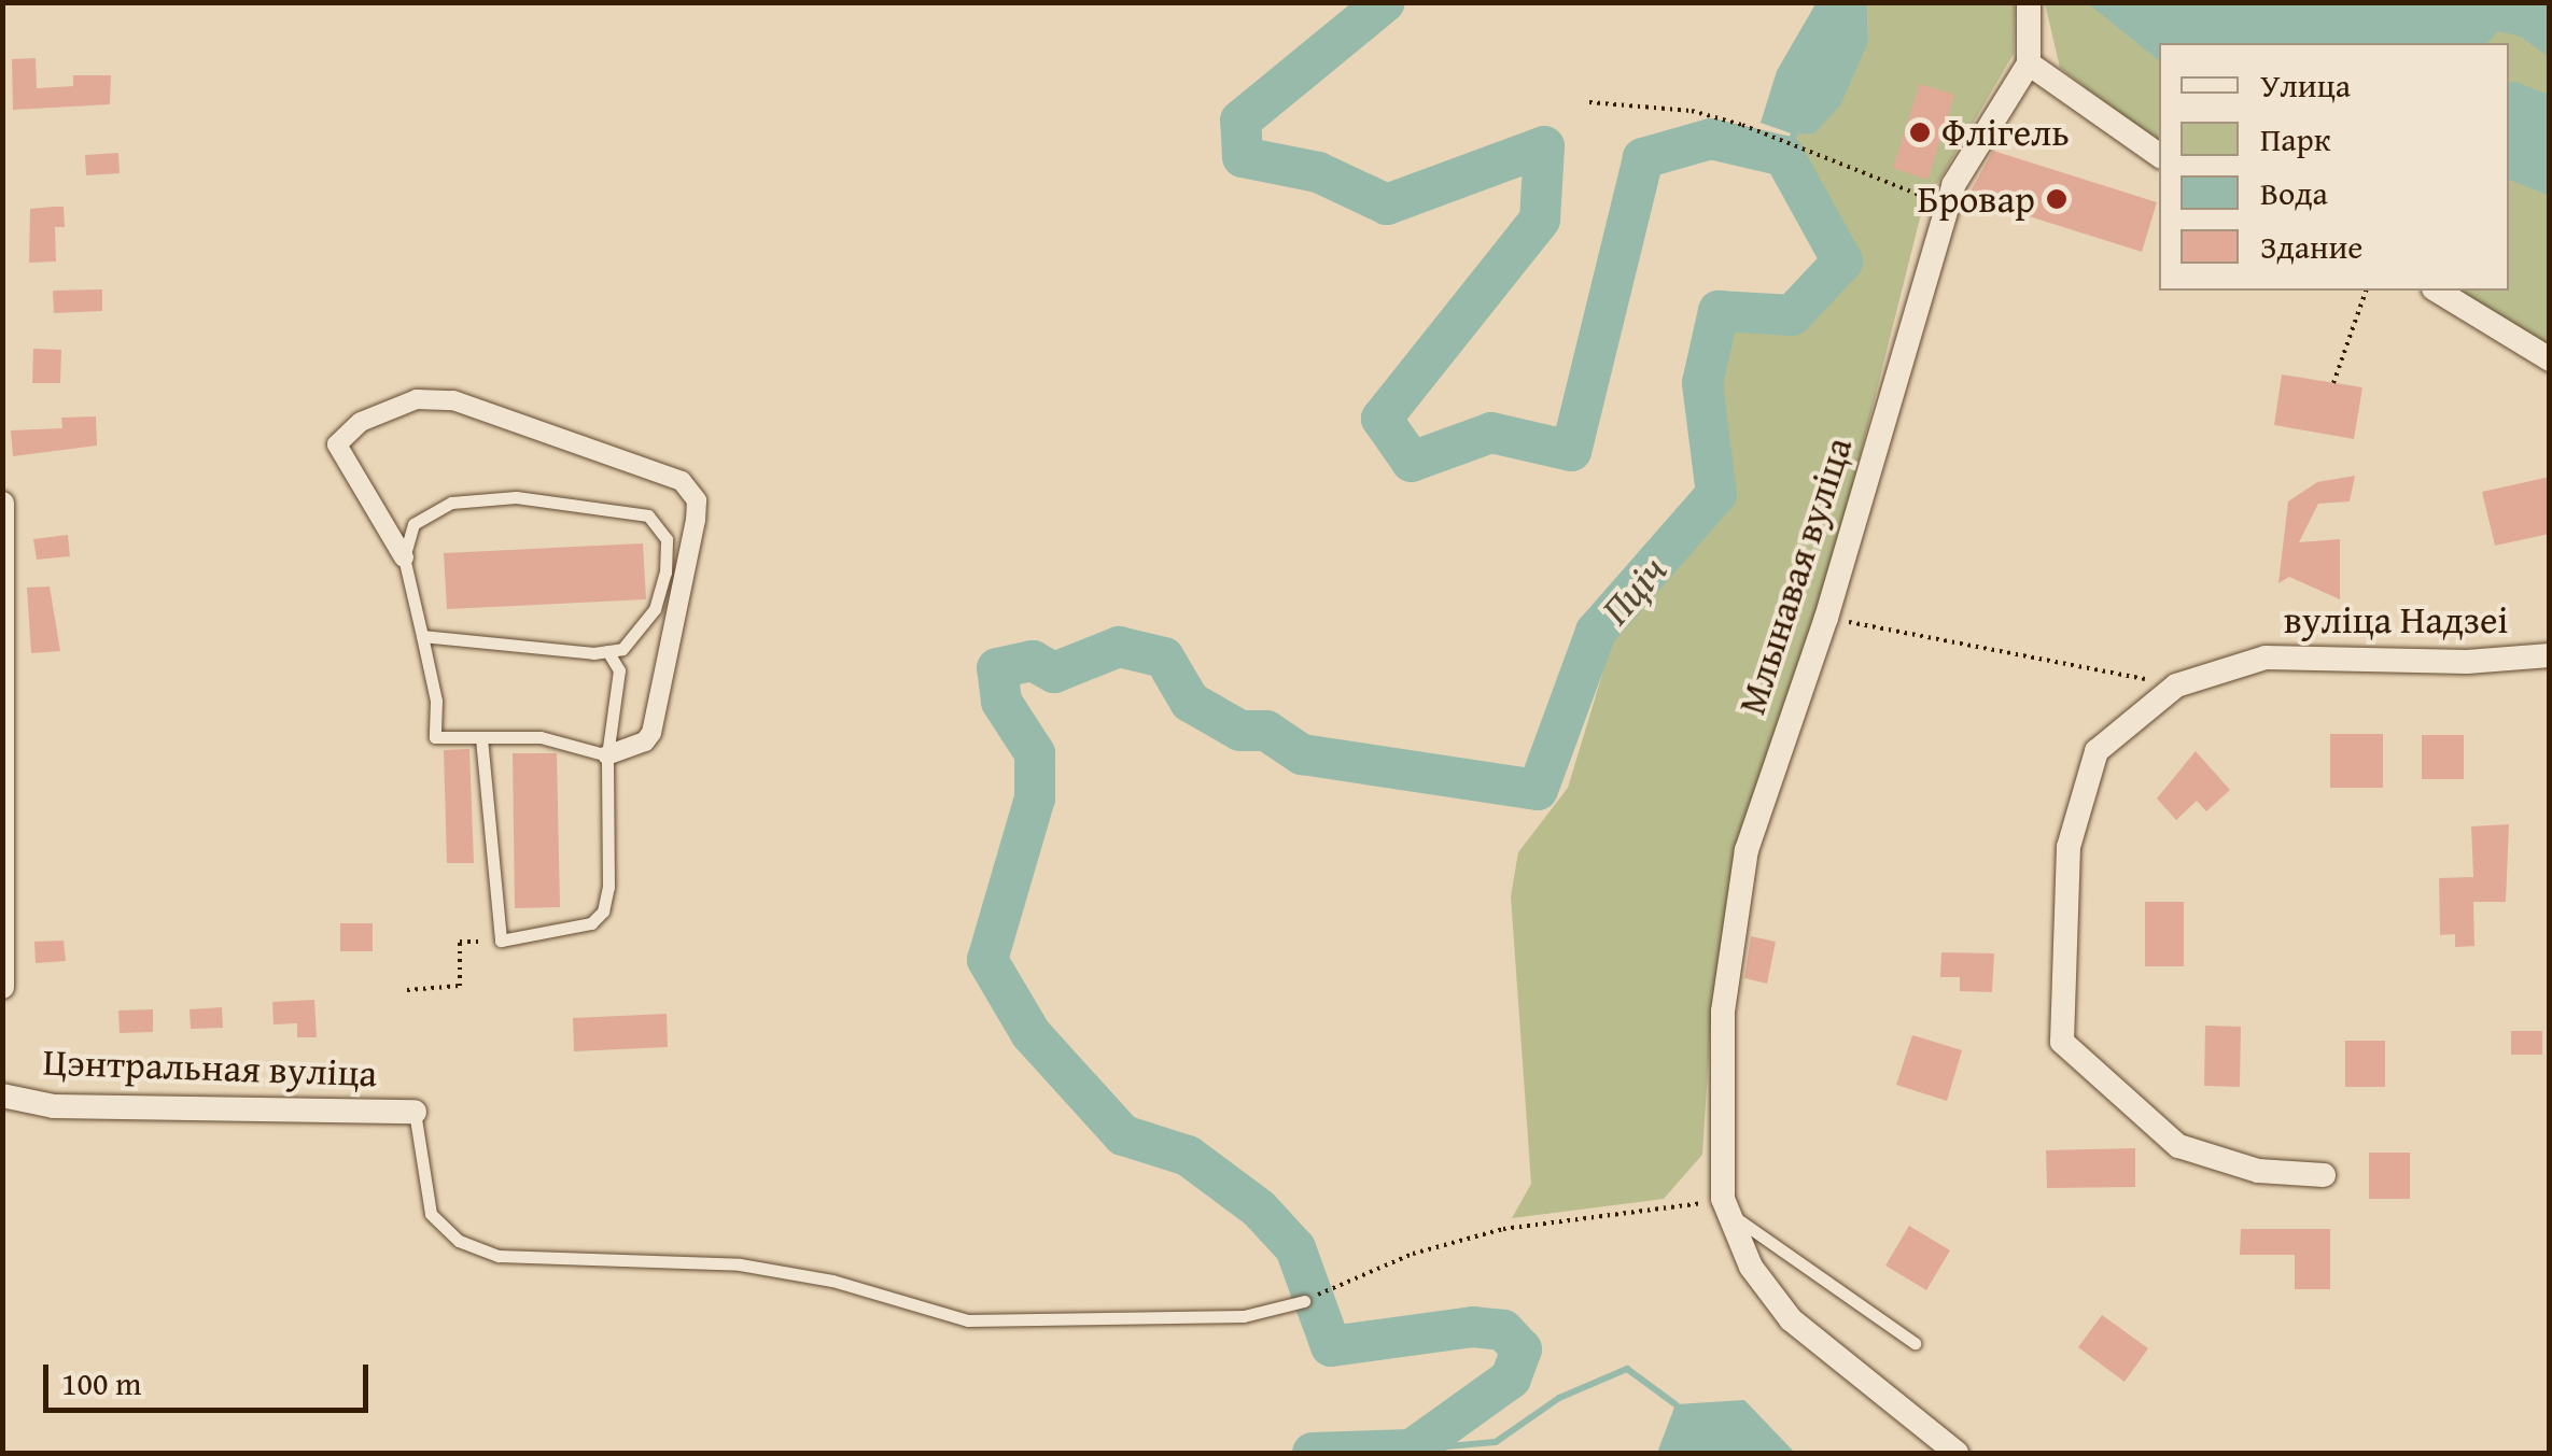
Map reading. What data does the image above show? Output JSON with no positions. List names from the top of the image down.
{
  "streets": {
    "street": ["Млынавая вуліца", "вуліца Надзеі", "Цэнтральная вуліца"]
  },
  "water": ["Пціч"],
  "places": ["Флігель", "Бровар"],
  "legend": [
    "Улица",
    "Парк",
    "Вода",
    "Здание"
  ],
  "scale_bar": "100 m"
}
